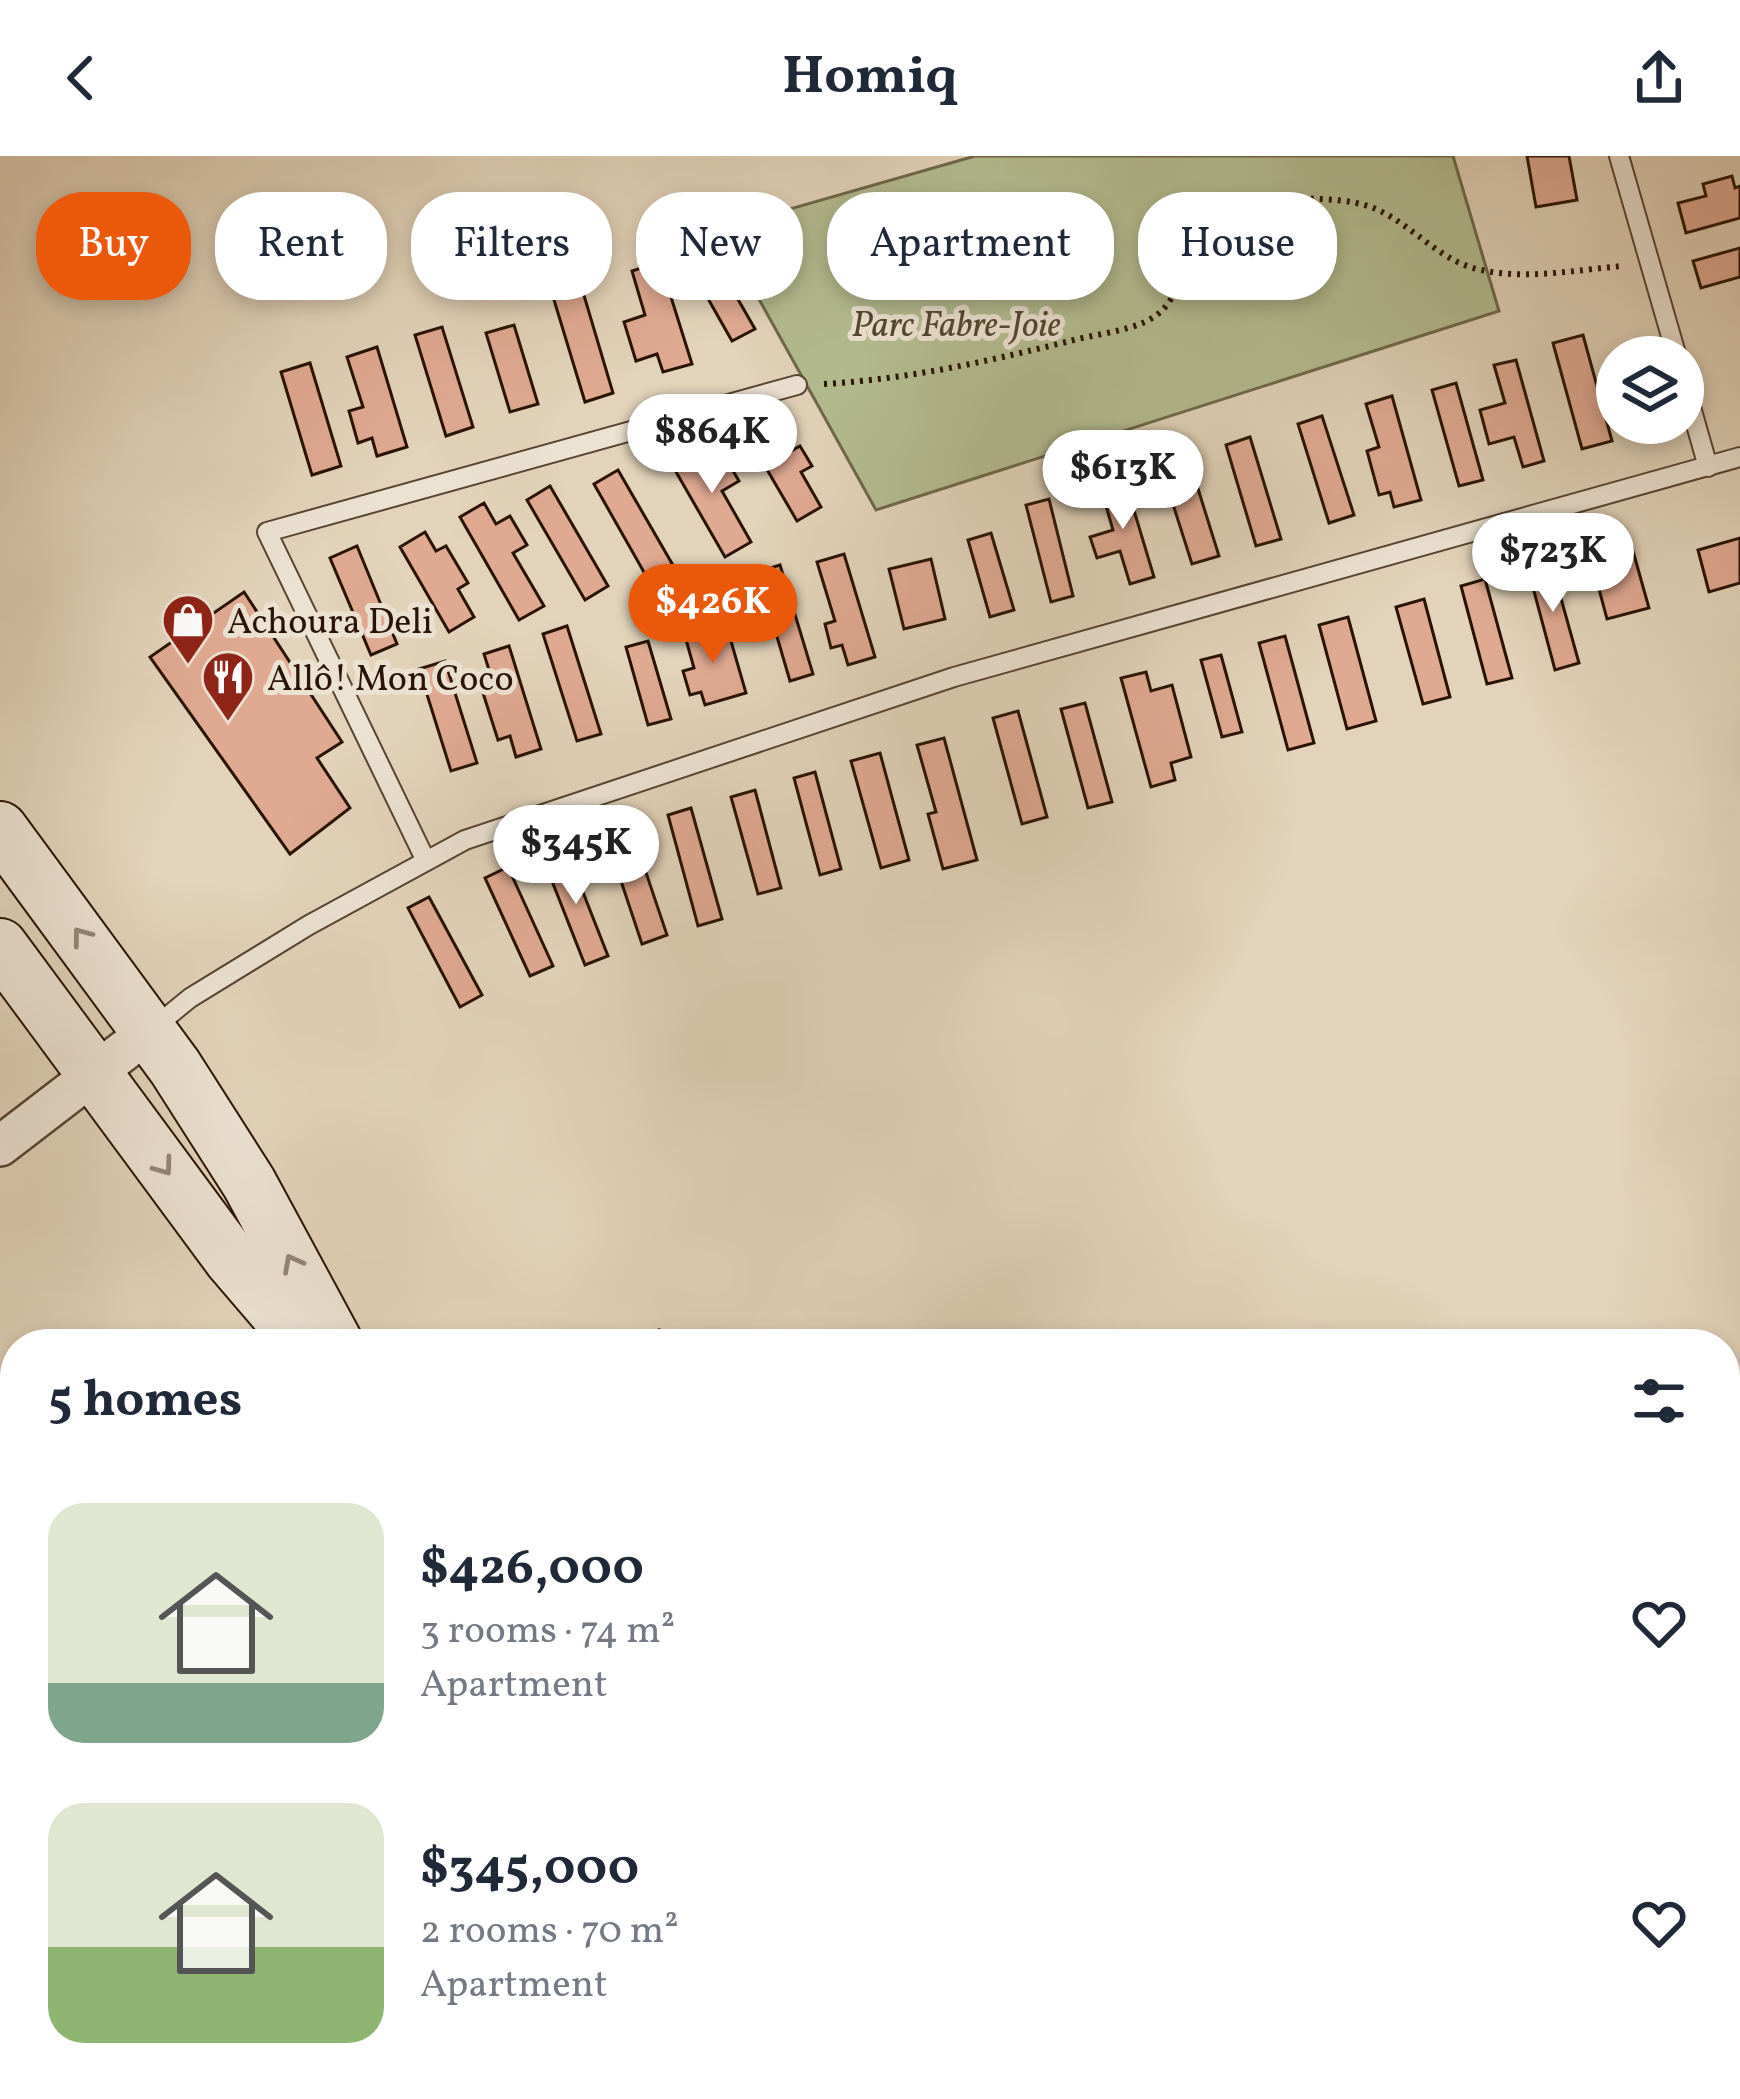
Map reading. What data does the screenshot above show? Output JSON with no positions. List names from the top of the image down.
{
  "parks": ["Parc Fabre-Joie"],
  "places": {
    "shop": ["Achoura Deli"],
    "restaurant": ["Allô! Mon Coco"]
  },
  "page": {
    "header": "Homiq",
    "chip": [
      "Buy",
      "Rent",
      "Filters",
      "New",
      "Apartment",
      "House"
    ],
    "price": [
      "$864K",
      "$613K",
      "$723K",
      "$426K",
      "$345K"
    ],
    "heading": "5 homes",
    "list": [
      {
        "name": "$426,000",
        "note": "3 rooms · 74 m² · Apartment"
      },
      {
        "name": "$345,000",
        "note": "2 rooms · 70 m² · Apartment"
      }
    ]
  }
}
